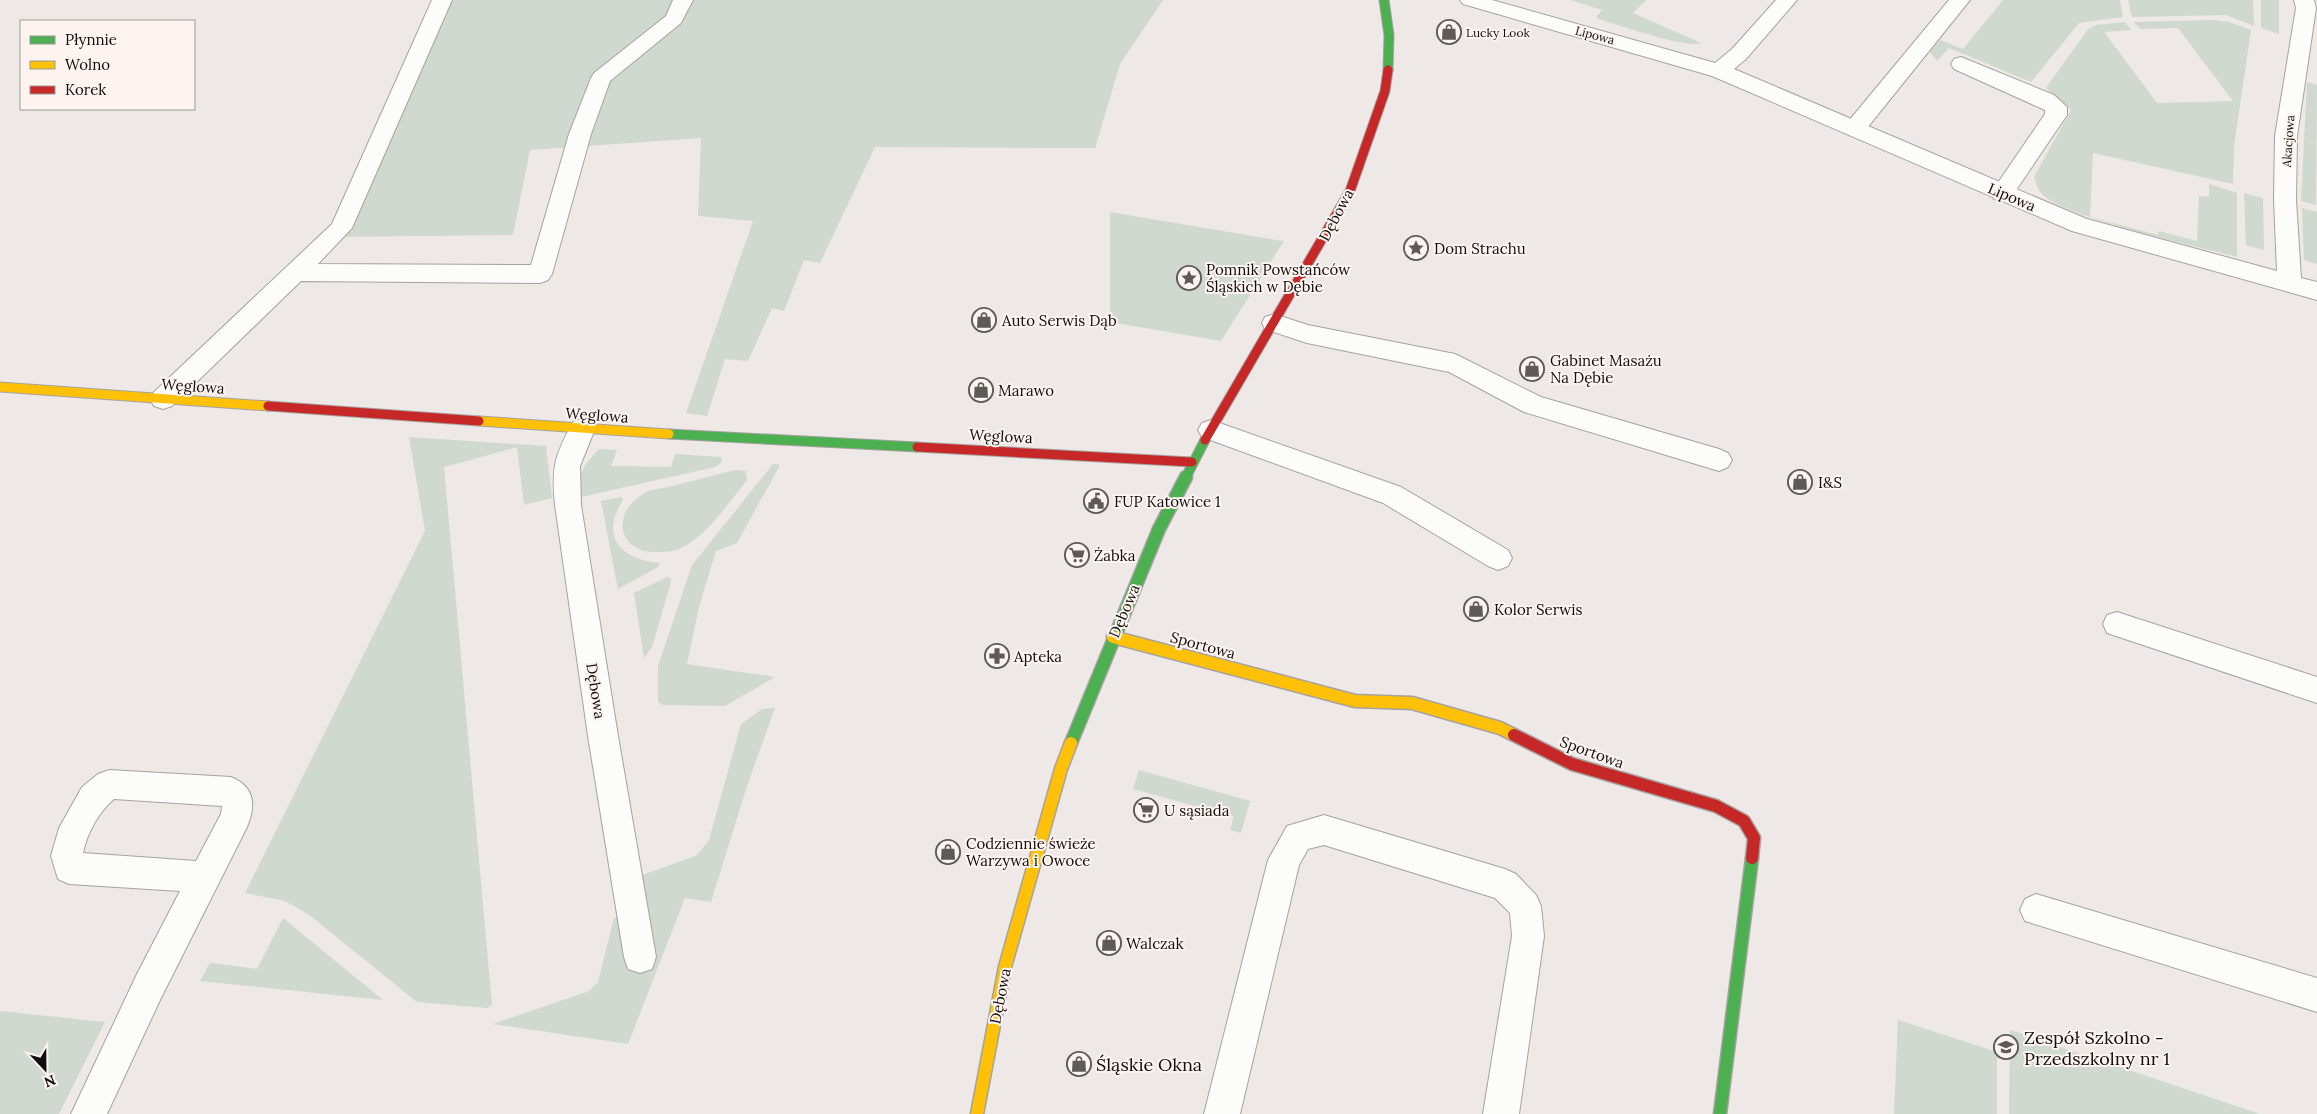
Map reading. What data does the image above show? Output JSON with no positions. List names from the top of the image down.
{
  "streets": {
    "street": [
      "Lipowa",
      "Akacjowa",
      "Dębowa",
      "Węglowa",
      "Sportowa"
    ]
  },
  "crossings": [
    ["Lipowa", "Akacjowa"],
    ["Dębowa", "Węglowa"],
    ["Dębowa", "Sportowa"]
  ],
  "places": {
    "shop": [
      "Lucky Look",
      "Auto Serwis Dąb",
      "Gabinet Masażu Na Dębie",
      "Marawo",
      "I&S",
      "Kolor Serwis",
      "Codziennie świeże Warzywa i Owoce",
      "Walczak",
      "Śląskie Okna"
    ],
    "place": ["Dom Strachu", "Pomnik Powstańców Śląskich w Dębie"],
    "public building": ["FUP Katowice 1"],
    "supermarket": ["Żabka", "U sąsiada"],
    "pharmacy": ["Apteka"],
    "school or university": ["Zespół Szkolno - Przedszkolny nr 1"]
  },
  "legend": ["Płynnie", "Wolno", "Korek"],
  "north": "bottom"
}
